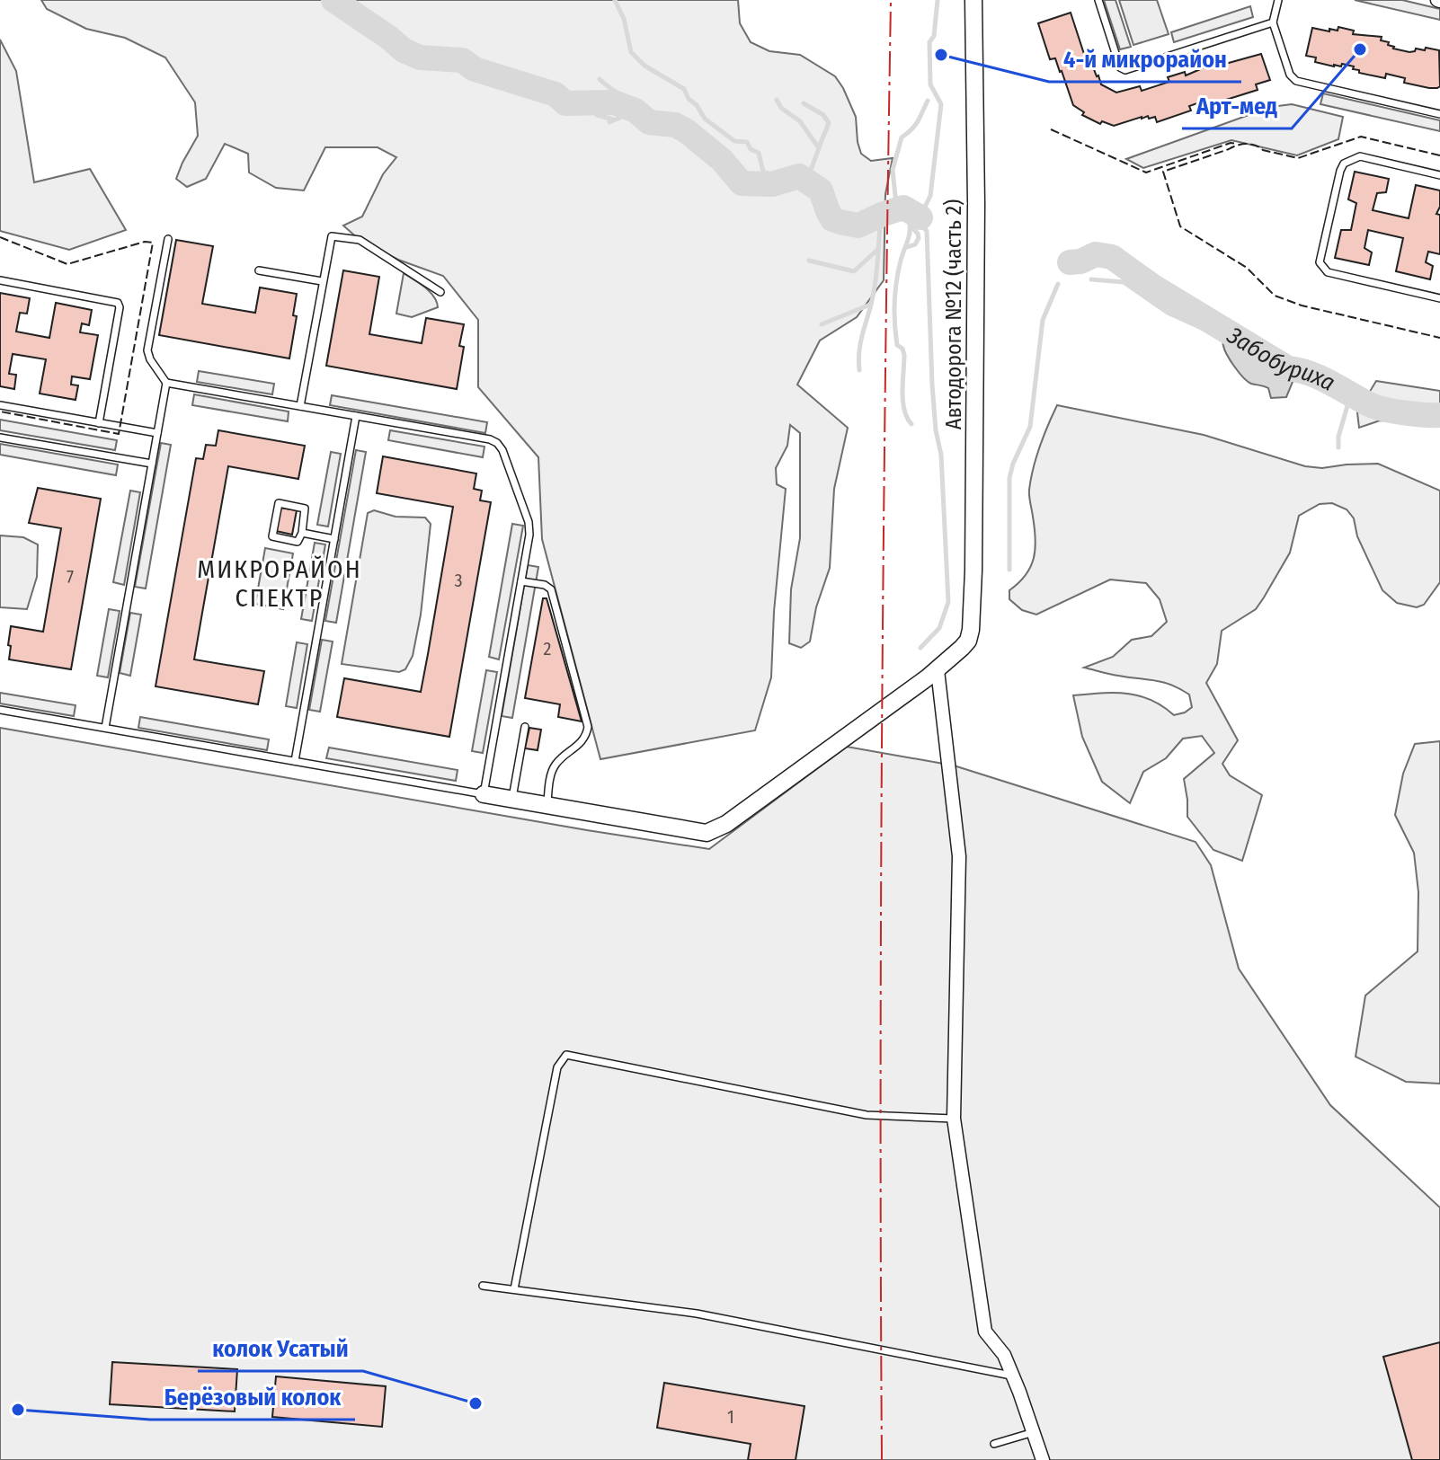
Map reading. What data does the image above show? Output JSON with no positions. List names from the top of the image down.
{
  "streets": {
    "street": ["Автодорога №12 (часть 2)"]
  },
  "districts": ["МИКРОРАЙОН СПЕКТР"],
  "water": ["Забобуриха"],
  "places": [
    "Арт-мед",
    "4-й микрорайон",
    "колок Усатый",
    "Берёзовый колок"
  ],
  "house_numbers": [
    "7",
    "3",
    "2",
    "1"
  ]
}
